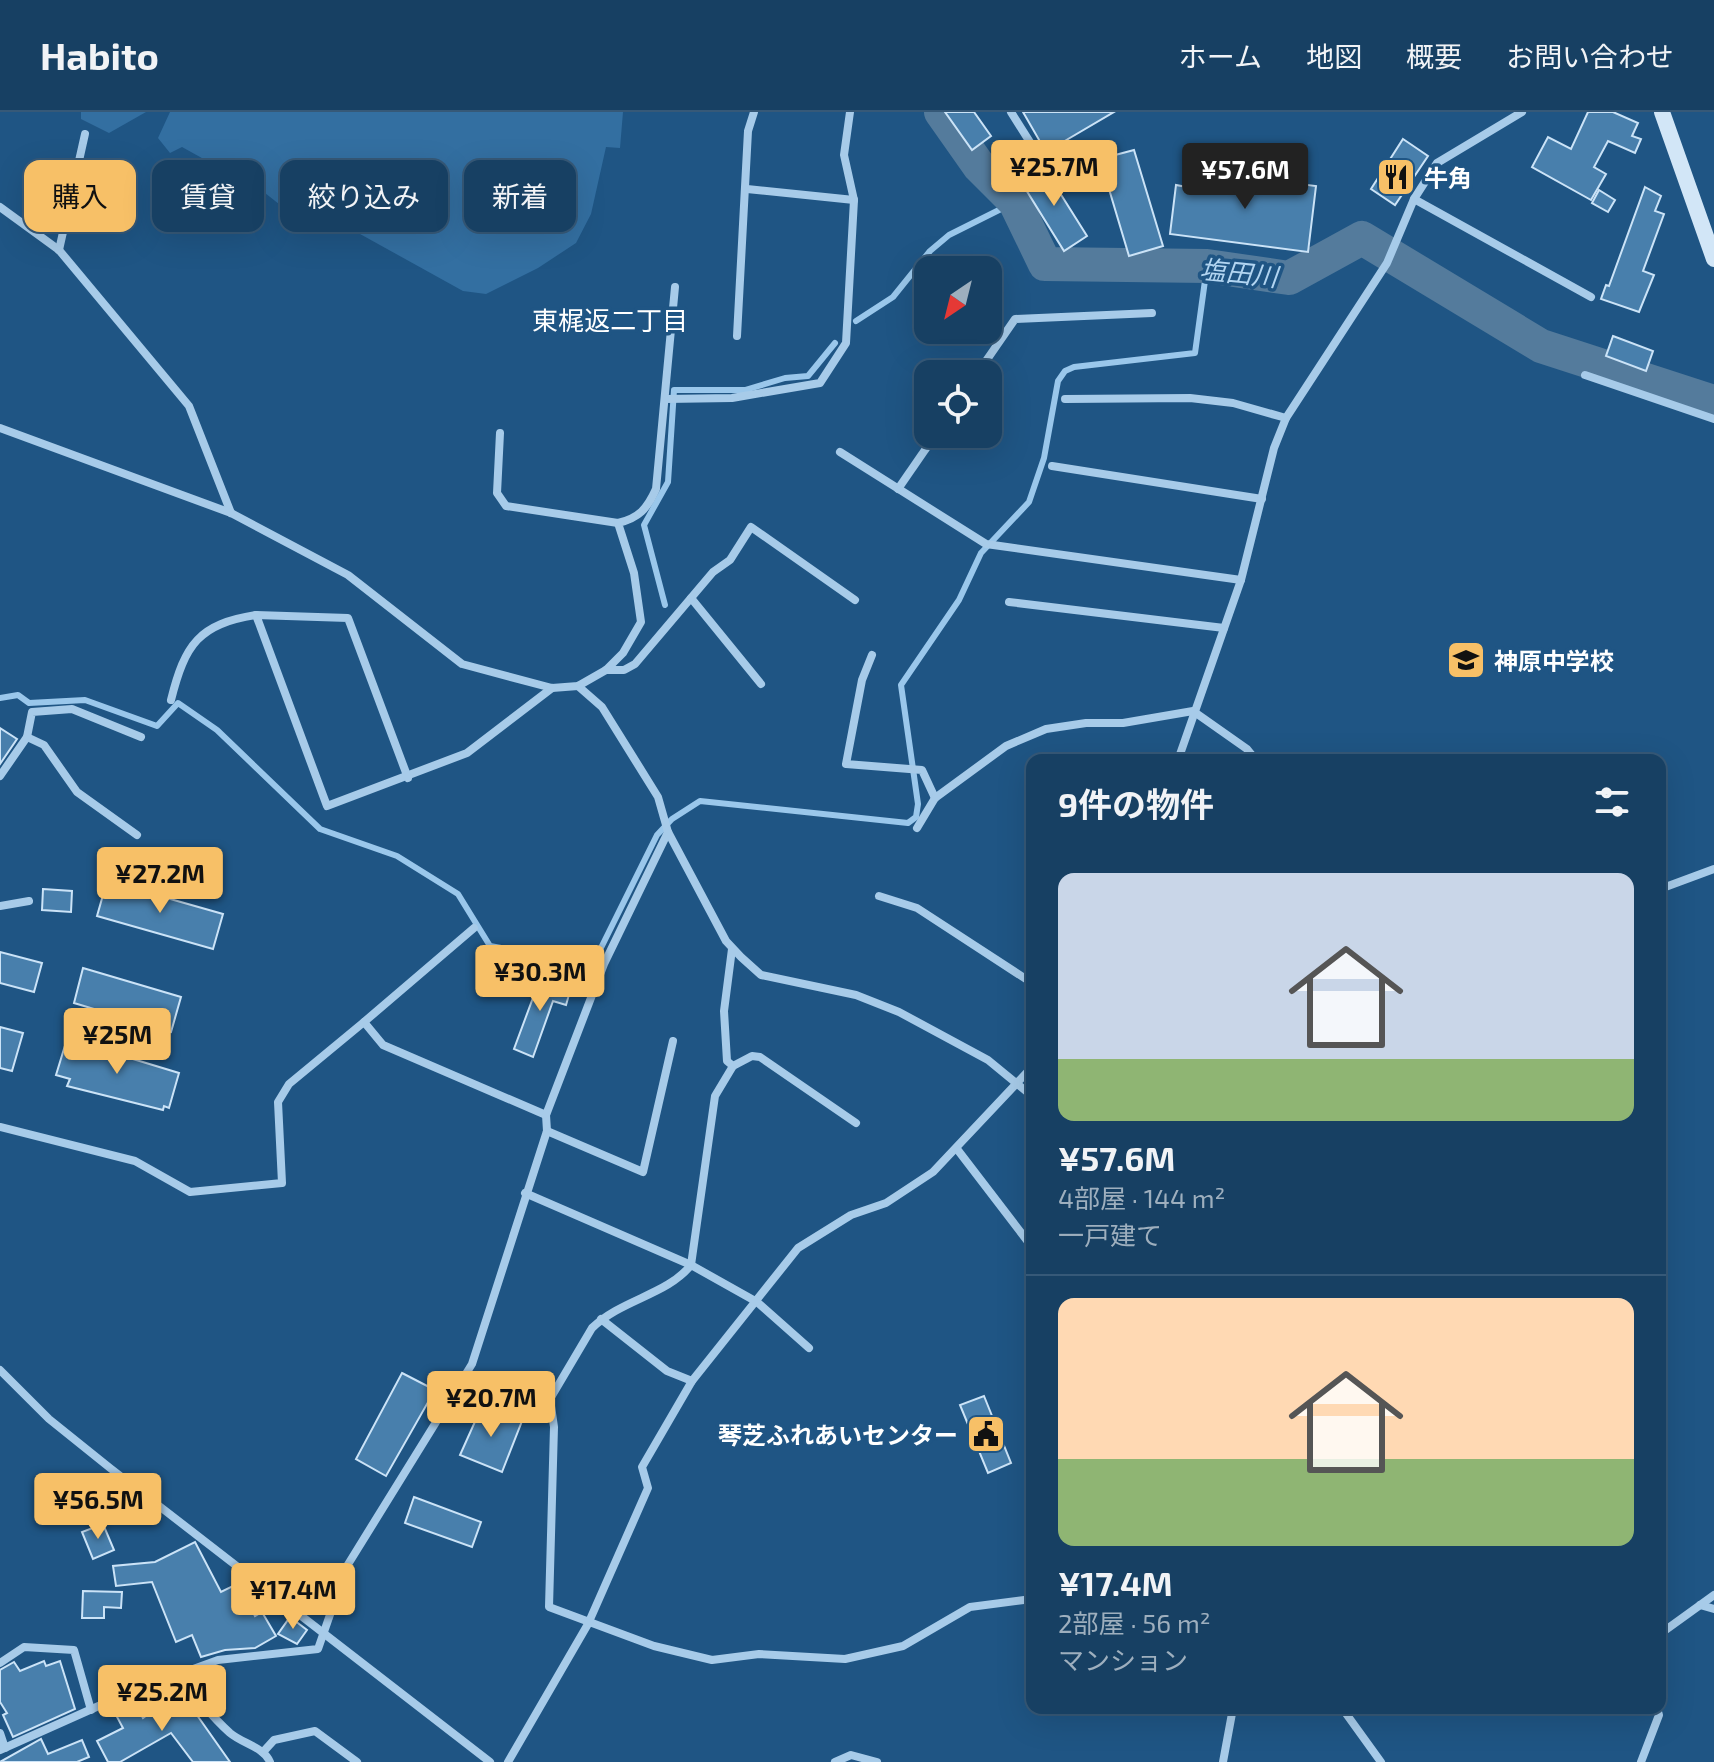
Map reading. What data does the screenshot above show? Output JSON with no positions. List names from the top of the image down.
{
  "districts": ["東梶返二丁目"],
  "water": ["塩田川"],
  "places": {
    "restaurant": ["牛角"],
    "school or university": ["神原中学校"],
    "public building": ["琴芝ふれあいセンター"]
  },
  "north": "bottom left",
  "page": {
    "header": "Habito",
    "nav": [
      "ホーム",
      "地図",
      "概要",
      "お問い合わせ"
    ],
    "price": [
      "¥25.7M",
      "¥57.6M",
      "¥27.2M",
      "¥30.3M",
      "¥25M",
      "¥20.7M",
      "¥56.5M",
      "¥17.4M",
      "¥25.2M"
    ],
    "chip": [
      "購入",
      "賃貸",
      "絞り込み",
      "新着"
    ],
    "heading": "9件の物件",
    "list": [
      {
        "name": "¥57.6M",
        "note": "4部屋 · 144 m² · 一戸建て"
      },
      {
        "name": "¥17.4M",
        "note": "2部屋 · 56 m² · マンション"
      }
    ]
  }
}
